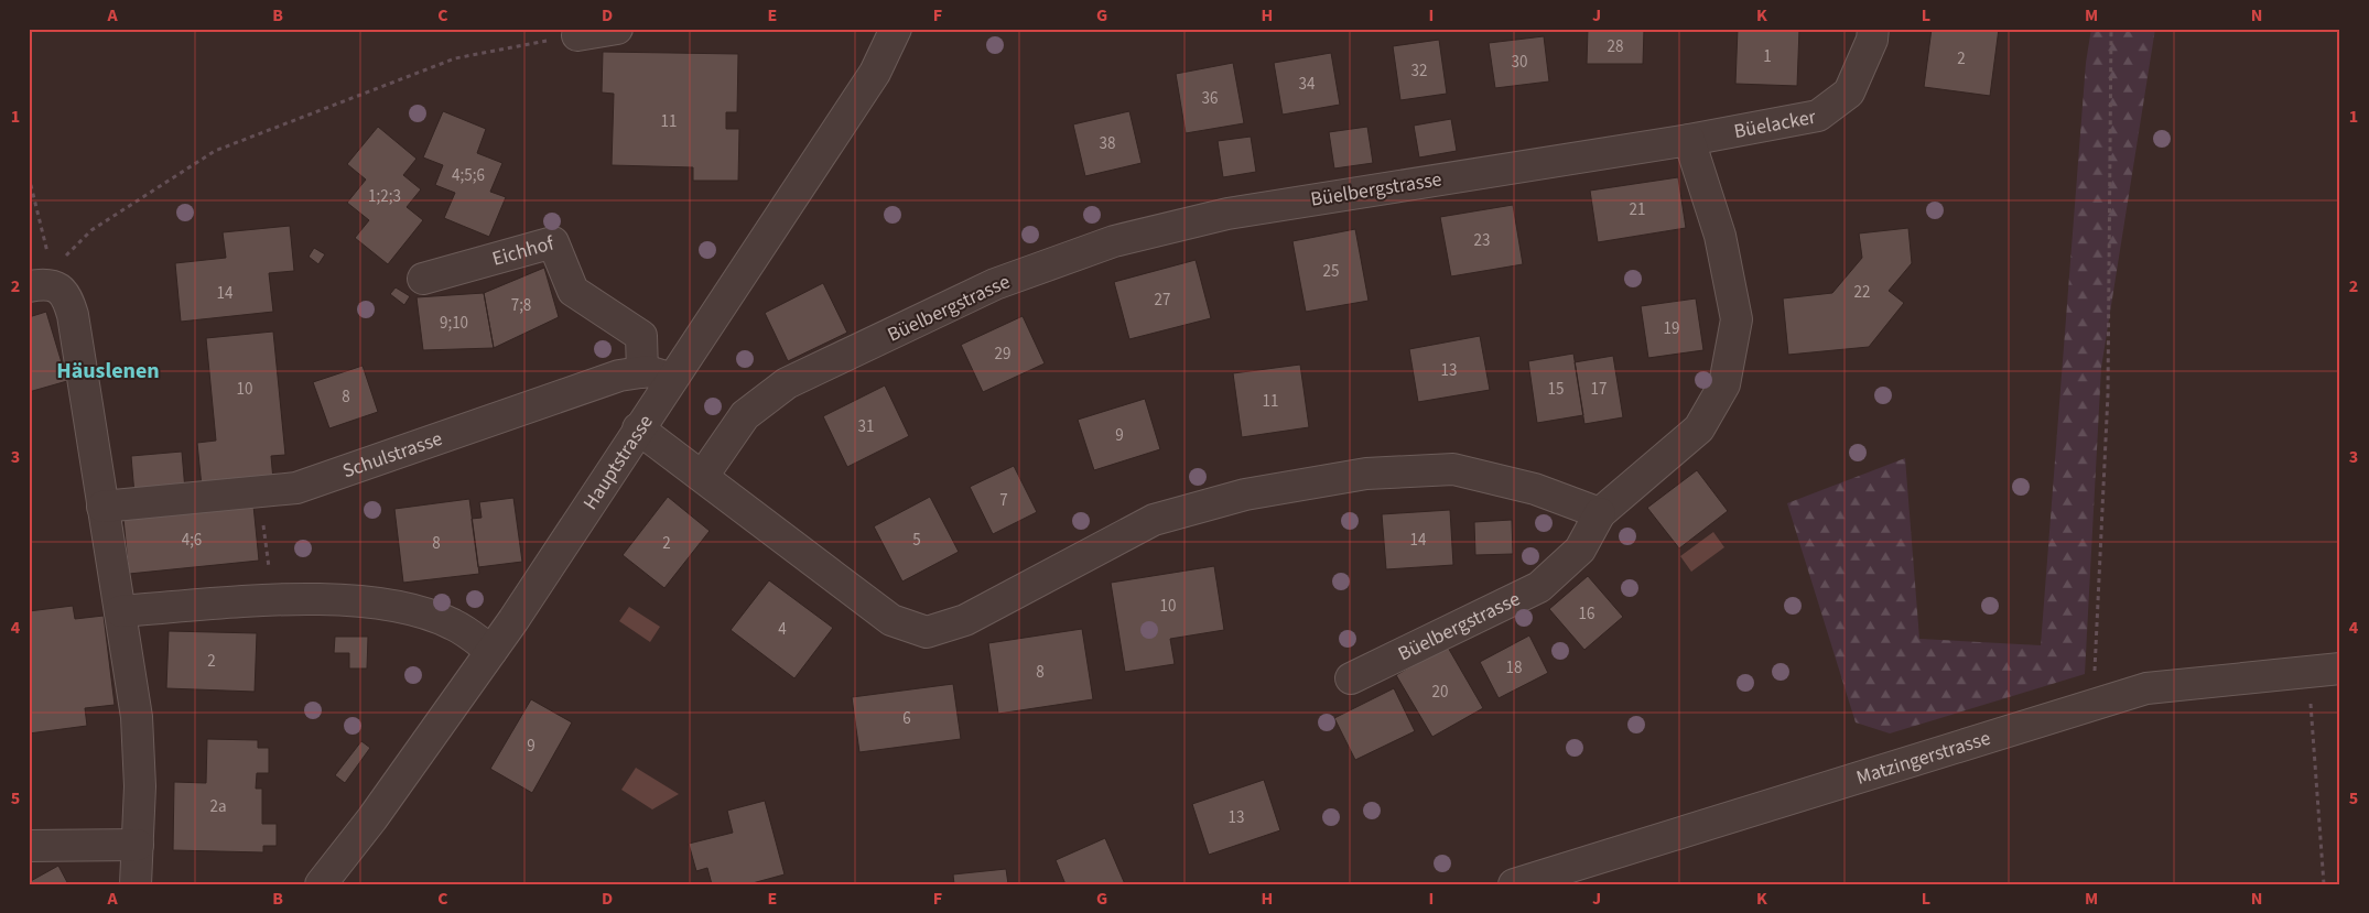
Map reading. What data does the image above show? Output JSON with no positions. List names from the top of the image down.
{
  "streets": {
    "street": [
      "Büelacker",
      "Büelbergstrasse",
      "Eichhof",
      "Schulstrasse",
      "Hauptstrasse",
      "Matzingerstrasse"
    ]
  },
  "crossings": [
    ["Büelacker", "Büelbergstrasse"],
    ["Eichhof", "Schulstrasse"],
    ["Schulstrasse", "Hauptstrasse"]
  ],
  "districts": ["Häuslenen"],
  "house_numbers": [
    "28",
    "1",
    "2",
    "30",
    "32",
    "34",
    "36",
    "11",
    "38",
    "4;5;6",
    "1;2;3",
    "21",
    "23",
    "25",
    "22",
    "14",
    "27",
    "7;8",
    "9;10",
    "19",
    "29",
    "13",
    "10",
    "15",
    "17",
    "8",
    "11",
    "31",
    "9",
    "7",
    "4;6",
    "5",
    "14",
    "8",
    "2",
    "10",
    "16",
    "4",
    "2",
    "18",
    "8",
    "20",
    "6",
    "9",
    "2a",
    "13"
  ],
  "grid": {
    "columns": [
      "A",
      "B",
      "C",
      "D",
      "E",
      "F",
      "G",
      "H",
      "I",
      "J",
      "K",
      "L",
      "M",
      "N"
    ],
    "rows": [
      "1",
      "2",
      "3",
      "4",
      "5"
    ]
  }
}
